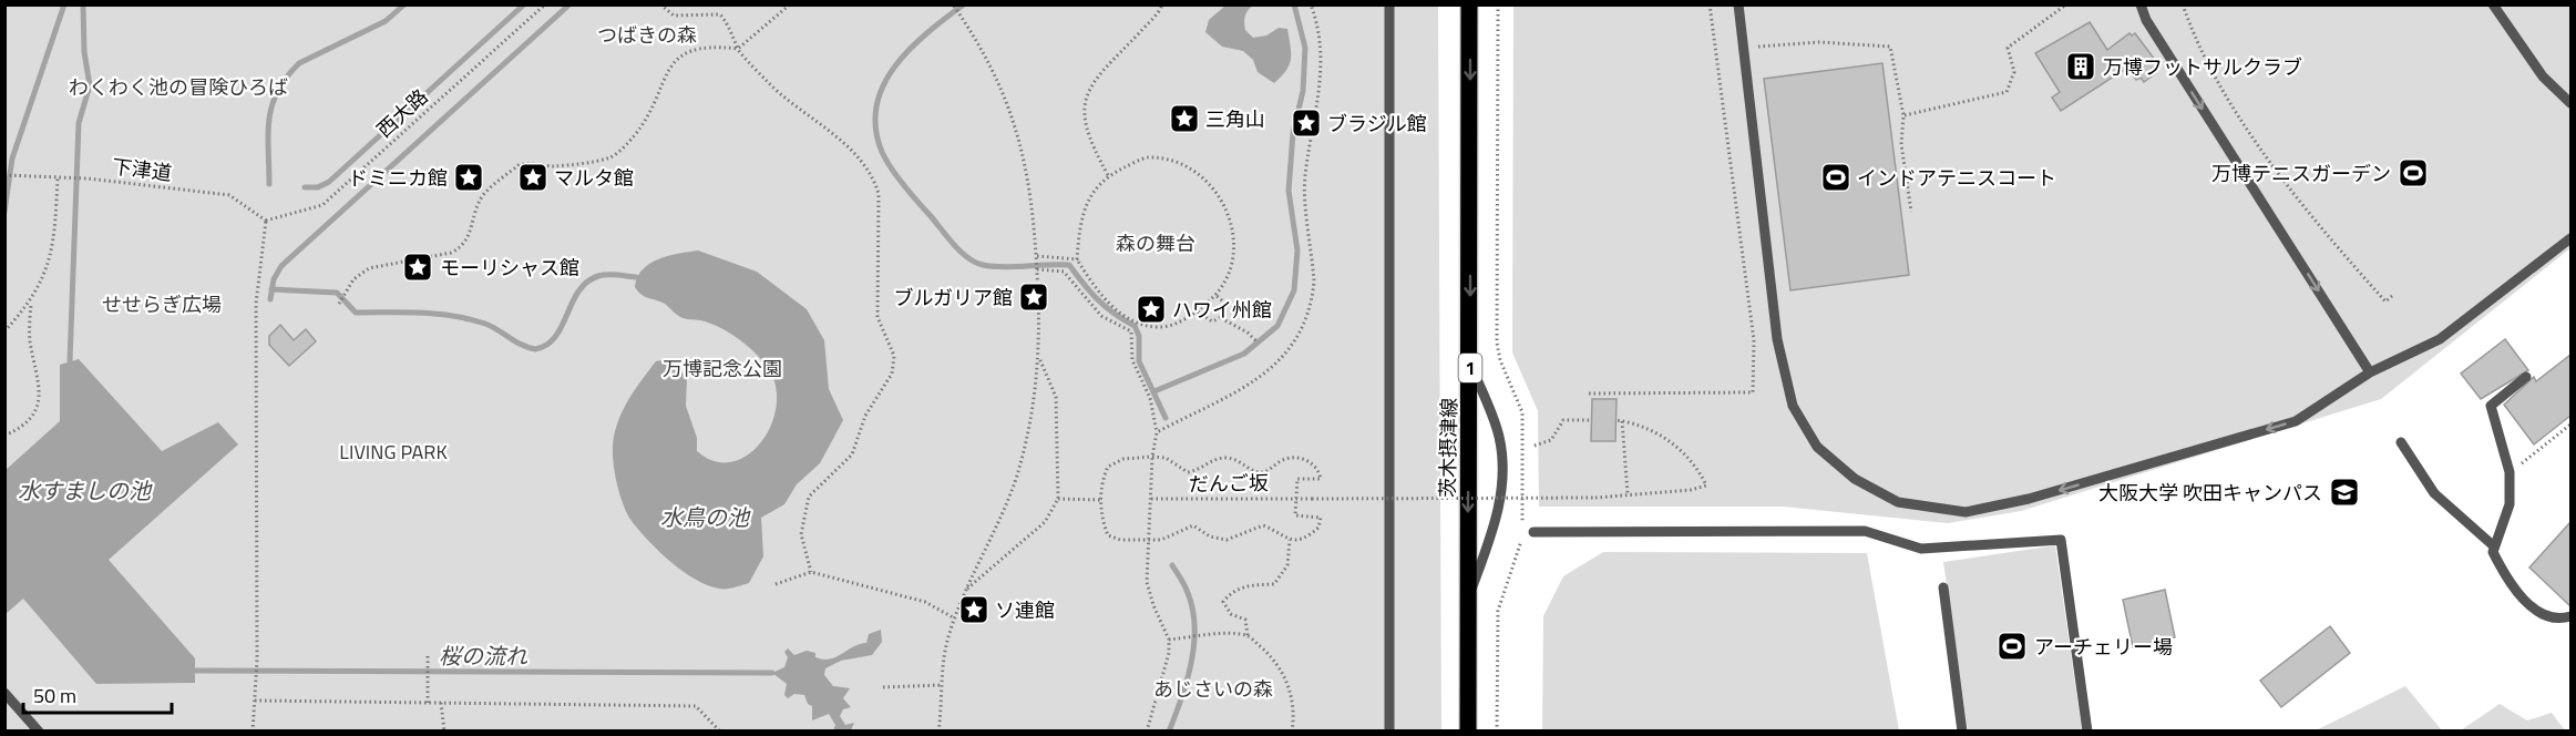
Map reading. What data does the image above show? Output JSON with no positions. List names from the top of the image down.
{
  "streets": {
    "main road": ["1", "茨木摂津線"],
    "path": ["西大路", "下津道", "だんご坂"]
  },
  "crossings": [
    ["西大路", "下津道"]
  ],
  "one_way": ["茨木摂津線"],
  "water": ["水すましの池", "水鳥の池", "桜の流れ"],
  "parks": [
    "つばきの森",
    "わくわく池の冒険ひろば",
    "森の舞台",
    "せせらぎ広場",
    "万博記念公園",
    "LIVING PARK",
    "あじさいの森"
  ],
  "places": {
    "building": ["万博フットサルクラブ"],
    "place": [
      "三角山",
      "ブラジル館",
      "ドミニカ館",
      "マルタ館",
      "モーリシャス館",
      "ブルガリア館",
      "ハワイ州館",
      "ソ連館"
    ],
    "sports": ["万博テニスガーデン", "インドアテニスコート", "アーチェリー場"],
    "school or university": ["大阪大学 吹田キャンパス"]
  },
  "scale_bar": "50 m"
}
